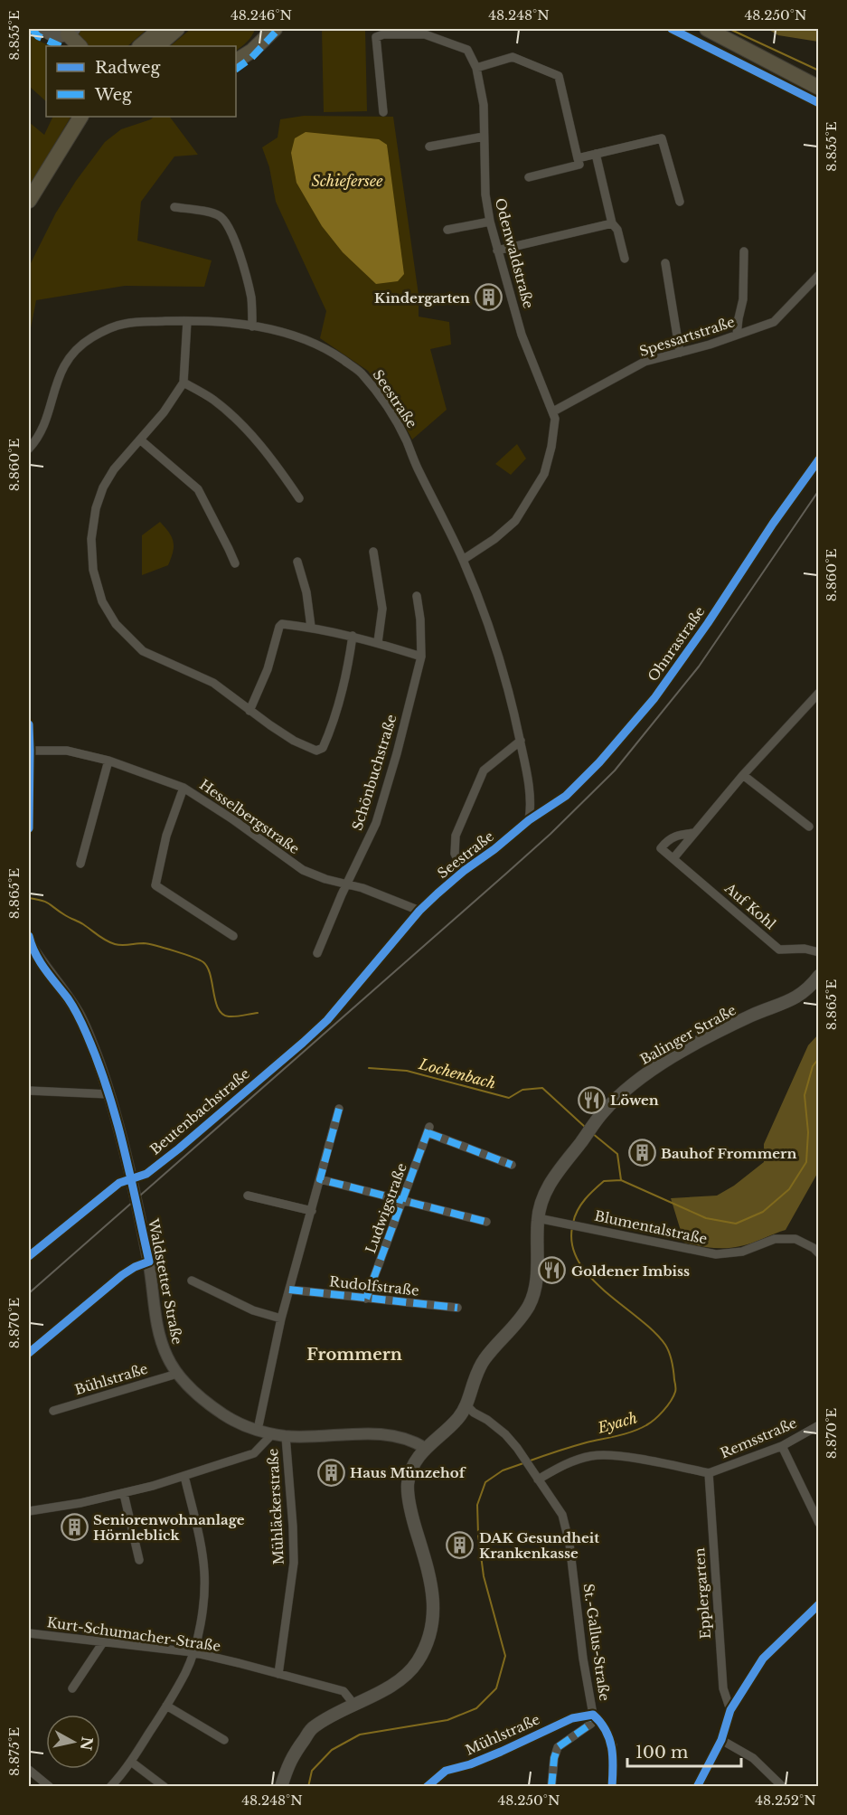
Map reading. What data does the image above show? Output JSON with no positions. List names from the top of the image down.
{
  "streets": {
    "main road": ["Balinger Straße"],
    "street": [
      "Odenwaldstraße",
      "Spessartstraße",
      "Seestraße",
      "Ohnrastraße",
      "Schönbuchstraße",
      "Hesselbergstraße",
      "Auf Kohl",
      "Beutenbachstraße",
      "Ludwigstraße",
      "Blumentalstraße",
      "Waldstetter Straße",
      "Rudolfstraße",
      "Bühlstraße",
      "Remsstraße",
      "Mühläckerstraße",
      "Epplergarten",
      "Kurt-Schumacher-Straße",
      "St.-Gallus-Straße",
      "Mühlstraße"
    ]
  },
  "crossings": [
    ["Odenwaldstraße", "Spessartstraße"],
    ["Odenwaldstraße", "Seestraße"],
    ["Seestraße", "Ohnrastraße"],
    ["Seestraße", "Hesselbergstraße"],
    ["Schönbuchstraße", "Hesselbergstraße"],
    ["Balinger Straße", "Blumentalstraße"],
    ["Balinger Straße", "Waldstetter Straße"],
    ["Balinger Straße", "Kurt-Schumacher-Straße"],
    ["Balinger Straße", "St.-Gallus-Straße"],
    ["Beutenbachstraße", "Waldstetter Straße"],
    ["Ludwigstraße", "Rudolfstraße"],
    ["Waldstetter Straße", "Bühlstraße"],
    ["Waldstetter Straße", "Mühläckerstraße"],
    ["Remsstraße", "Epplergarten"],
    ["Mühläckerstraße", "Kurt-Schumacher-Straße"],
    ["St.-Gallus-Straße", "Mühlstraße"]
  ],
  "districts": ["Frommern"],
  "water": ["Schiefersee", "Lochenbach", "Eyach"],
  "places": {
    "building": [
      "Kindergarten",
      "Bauhof Frommern",
      "Haus Münzehof",
      "Seniorenwohnanlage Hörnleblick",
      "DAK Gesundheit Krankenkasse"
    ],
    "restaurant": ["Löwen", "Goldener Imbiss"]
  },
  "legend": ["Radweg", "Weg"],
  "scale_bar": "100 m",
  "north": "right",
  "coordinates": [
    "48.246°N",
    "48.248°N",
    "48.250°N",
    "8.855°E",
    "8.860°E",
    "8.865°E",
    "8.870°E",
    "8.875°E",
    "48.252°N"
  ]
}
